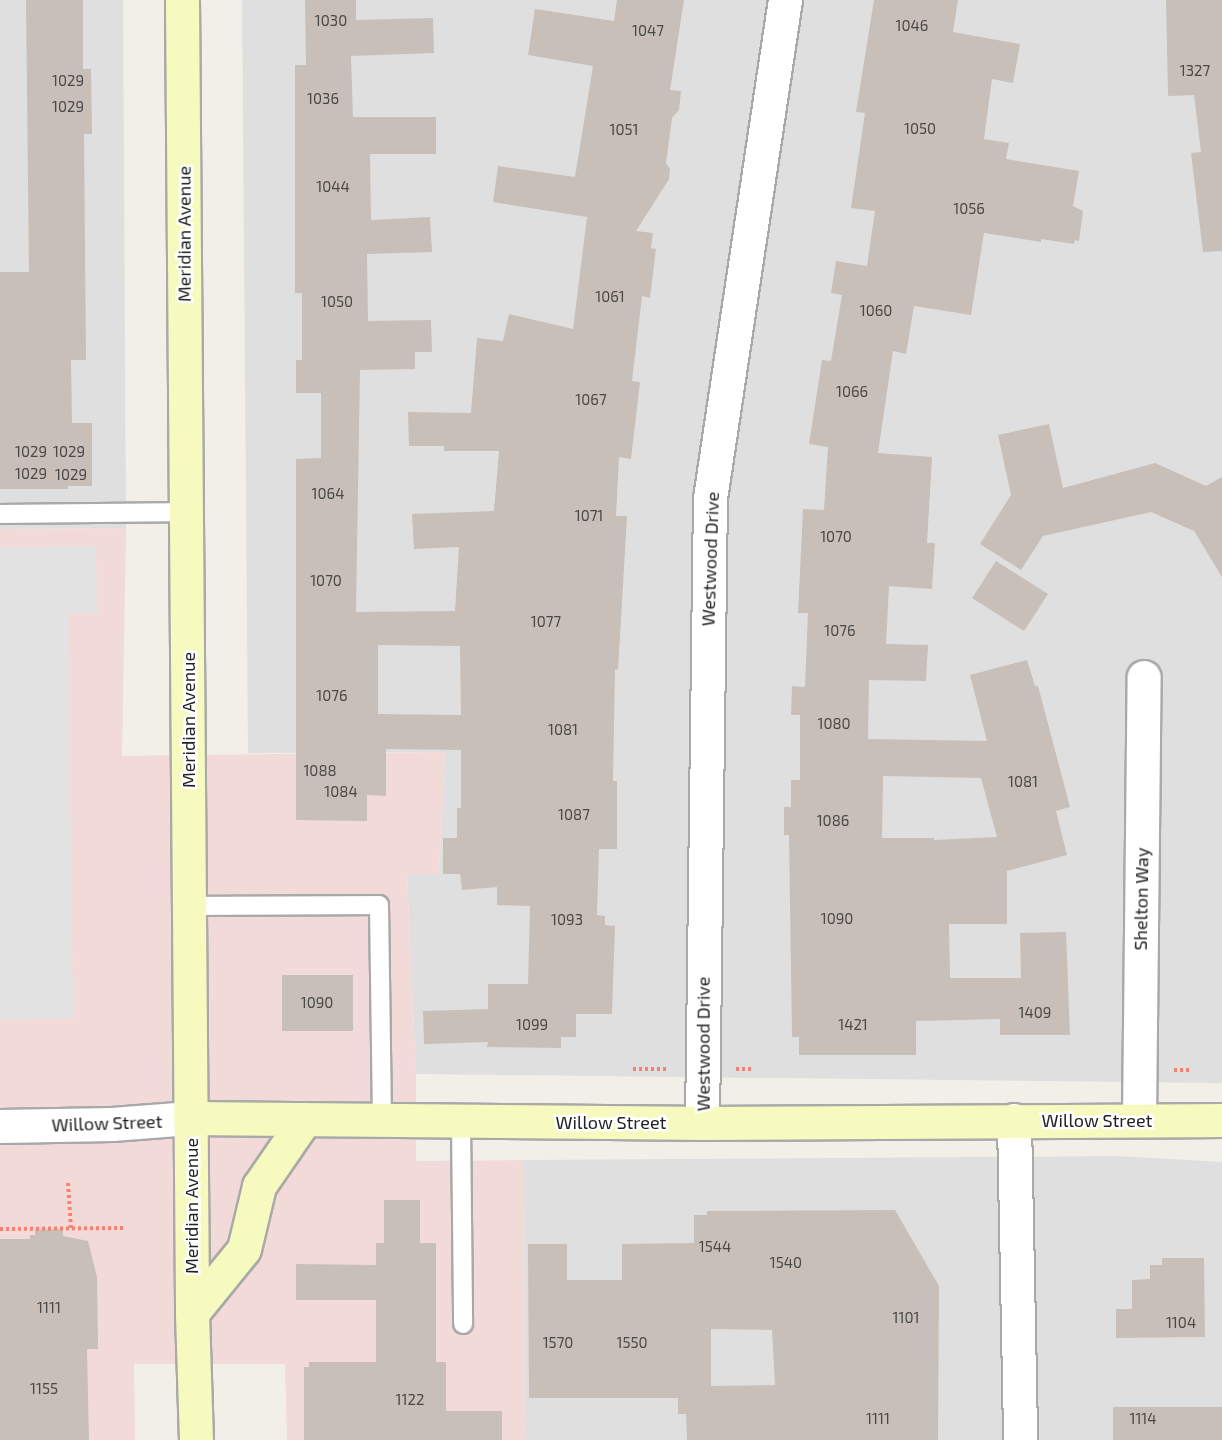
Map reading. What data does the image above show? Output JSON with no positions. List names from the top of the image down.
{
  "streets": {
    "main road": ["Meridian Avenue", "Willow Street"],
    "street": ["Westwood Drive", "Shelton Way"]
  },
  "crossings": [
    ["Meridian Avenue", "Willow Street"],
    ["Westwood Drive", "Willow Street"],
    ["Shelton Way", "Willow Street"]
  ],
  "house_numbers": [
    "1030",
    "1046",
    "1047",
    "1327",
    "1029",
    "1036",
    "1029",
    "1050",
    "1051",
    "1044",
    "1056",
    "1061",
    "1050",
    "1060",
    "1066",
    "1067",
    "1029",
    "1029",
    "1029",
    "1029",
    "1064",
    "1071",
    "1070",
    "1070",
    "1077",
    "1076",
    "1076",
    "1080",
    "1081",
    "1088",
    "1081",
    "1084",
    "1087",
    "1086",
    "1090",
    "1093",
    "1090",
    "1409",
    "1099",
    "1421",
    "1544",
    "1540",
    "1111",
    "1101",
    "1104",
    "1570",
    "1550",
    "1155",
    "1122",
    "1111",
    "1114"
  ]
}
